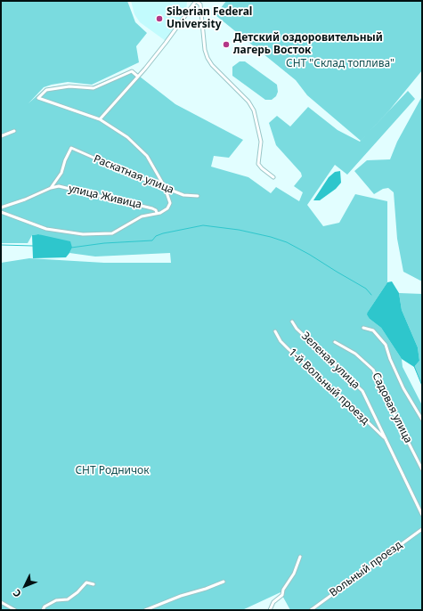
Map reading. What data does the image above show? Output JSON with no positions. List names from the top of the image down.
{
  "streets": {
    "street": [
      "Раскатная улица",
      "улица Живица",
      "Зеленая улица",
      "1-й Вольный проезд",
      "Садовая улица",
      "Вольный проезд"
    ]
  },
  "crossings": [
    ["Раскатная улица", "улица Живица"],
    ["Зеленая улица", "1-й Вольный проезд"]
  ],
  "parks": ["СНТ \"Склад топлива\"", "СНТ Родничок"],
  "places": ["Siberian Federal University", "Детский оздоровительный лагерь Восток"],
  "north": "bottom left"
}
